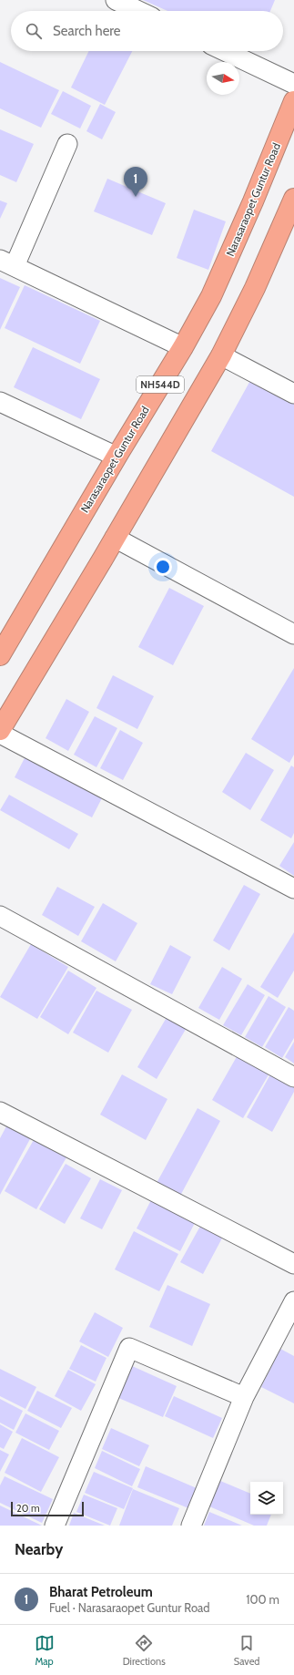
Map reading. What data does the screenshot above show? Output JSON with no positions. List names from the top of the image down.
{
  "streets": {
    "highway": ["Narasaraopet Guntur Road", "NH544D"]
  },
  "scale_bar": "20 m",
  "north": "right",
  "page": {
    "search": "Search here",
    "pins": "1",
    "scale": "20 m",
    "heading": "Nearby",
    "list": [
      {
        "mark": "1",
        "name": "Bharat Petroleum",
        "note": "Fuel · Narasaraopet Guntur Road",
        "value": "100 m"
      }
    ],
    "nav": ["Map", "Directions", "Saved"]
  }
}
